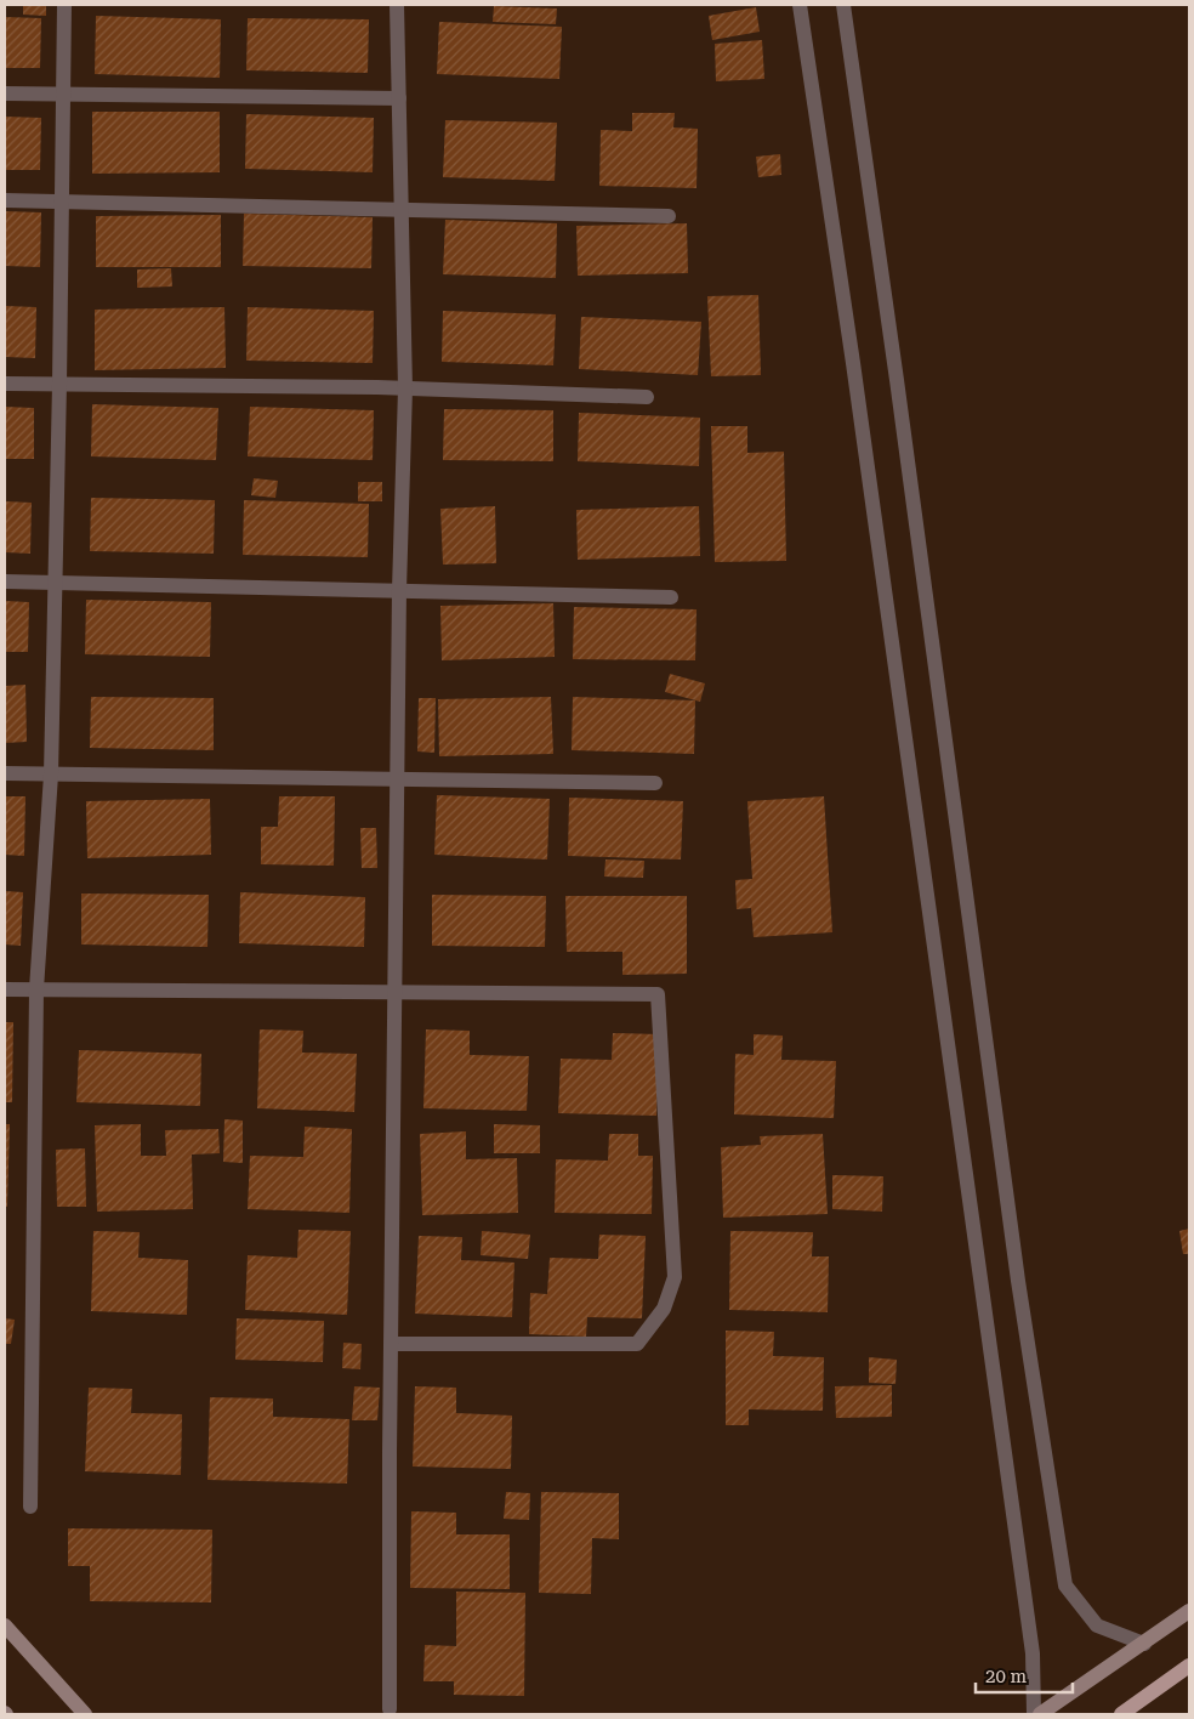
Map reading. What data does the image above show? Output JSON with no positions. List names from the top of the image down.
{
  "scale_bar": "20 m"
}
